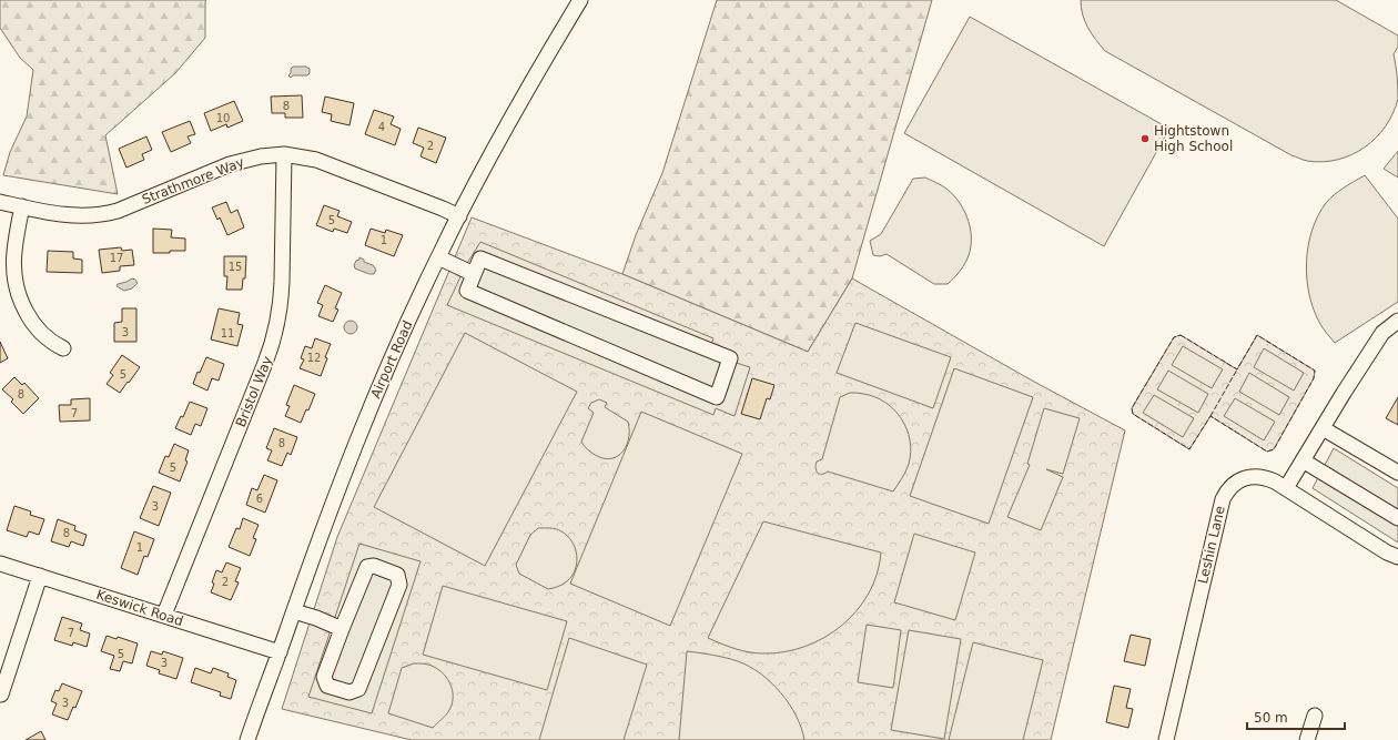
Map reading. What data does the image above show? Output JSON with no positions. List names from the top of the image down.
{
  "streets": {
    "street": [
      "Strathmore Way",
      "Airport Road",
      "Bristol Way",
      "Leshin Lane",
      "Keswick Road"
    ]
  },
  "crossings": [
    ["Strathmore Way", "Airport Road"],
    ["Strathmore Way", "Bristol Way"],
    ["Airport Road", "Keswick Road"],
    ["Bristol Way", "Keswick Road"]
  ],
  "places": ["Hightstown High School"],
  "house_numbers": [
    "8",
    "10",
    "4",
    "2",
    "5",
    "1",
    "17",
    "15",
    "3",
    "11",
    "12",
    "5",
    "8",
    "7",
    "8",
    "5",
    "6",
    "3",
    "8",
    "1",
    "2",
    "7",
    "5",
    "3",
    "3"
  ],
  "scale_bar": "50 m"
}
